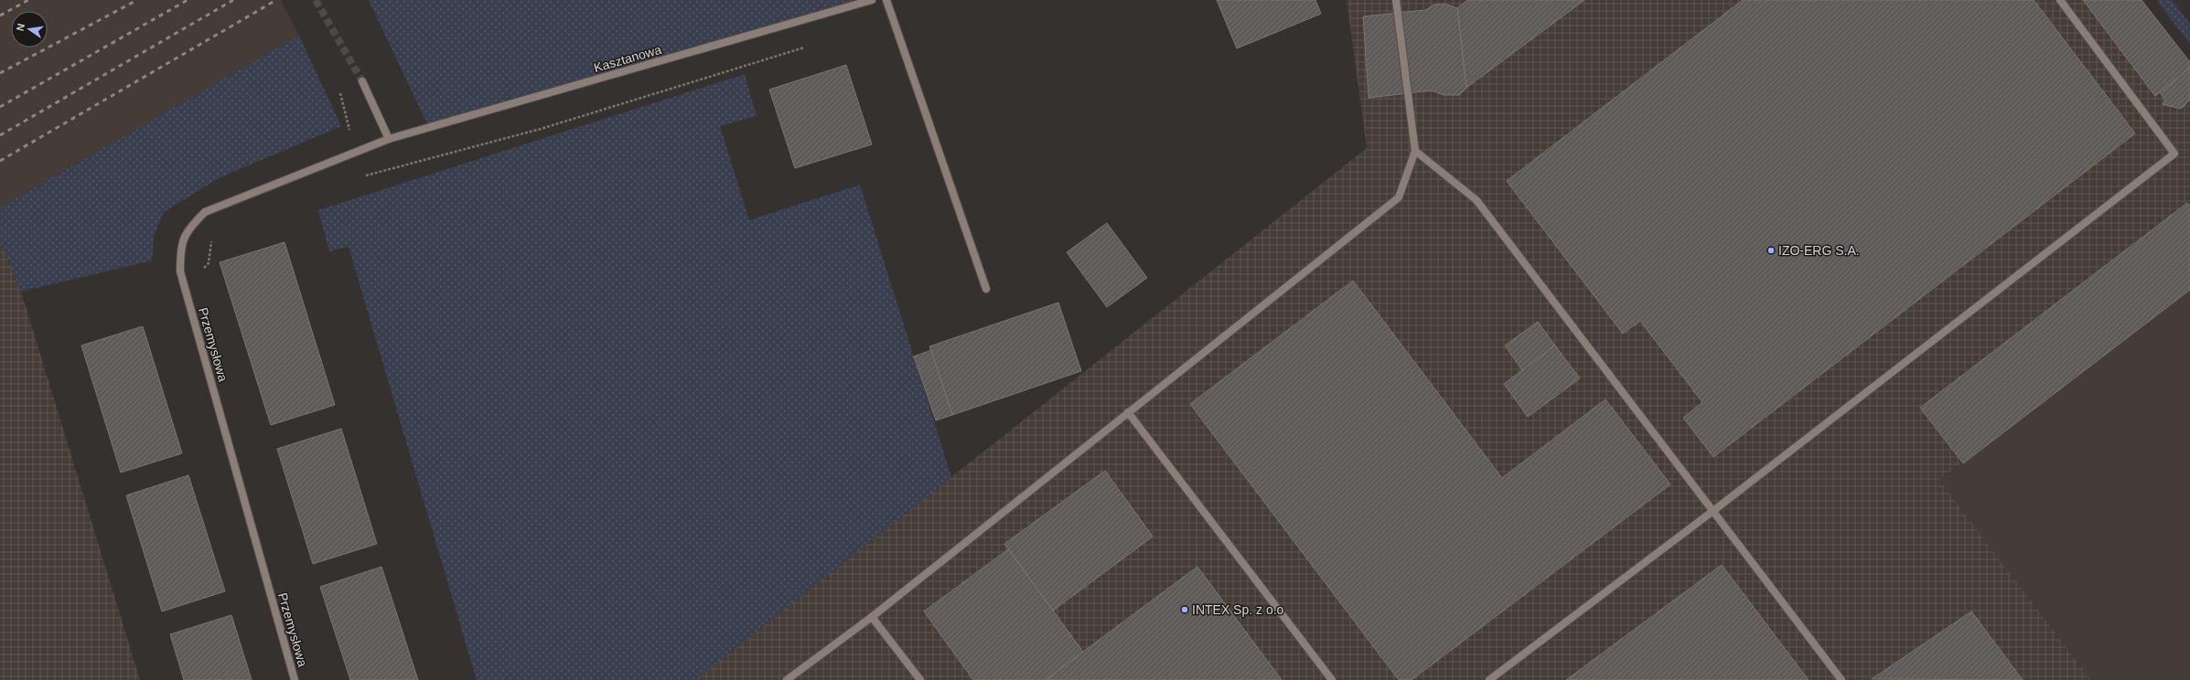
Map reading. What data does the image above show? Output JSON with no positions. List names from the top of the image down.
{
  "streets": {
    "street": ["Kasztanowa", "Przemysłowa"]
  },
  "crossings": [
    ["Kasztanowa", "Przemysłowa"]
  ],
  "places": ["IZO-ERG S.A.", "INTEX Sp. z o.o"],
  "north": "left"
}
